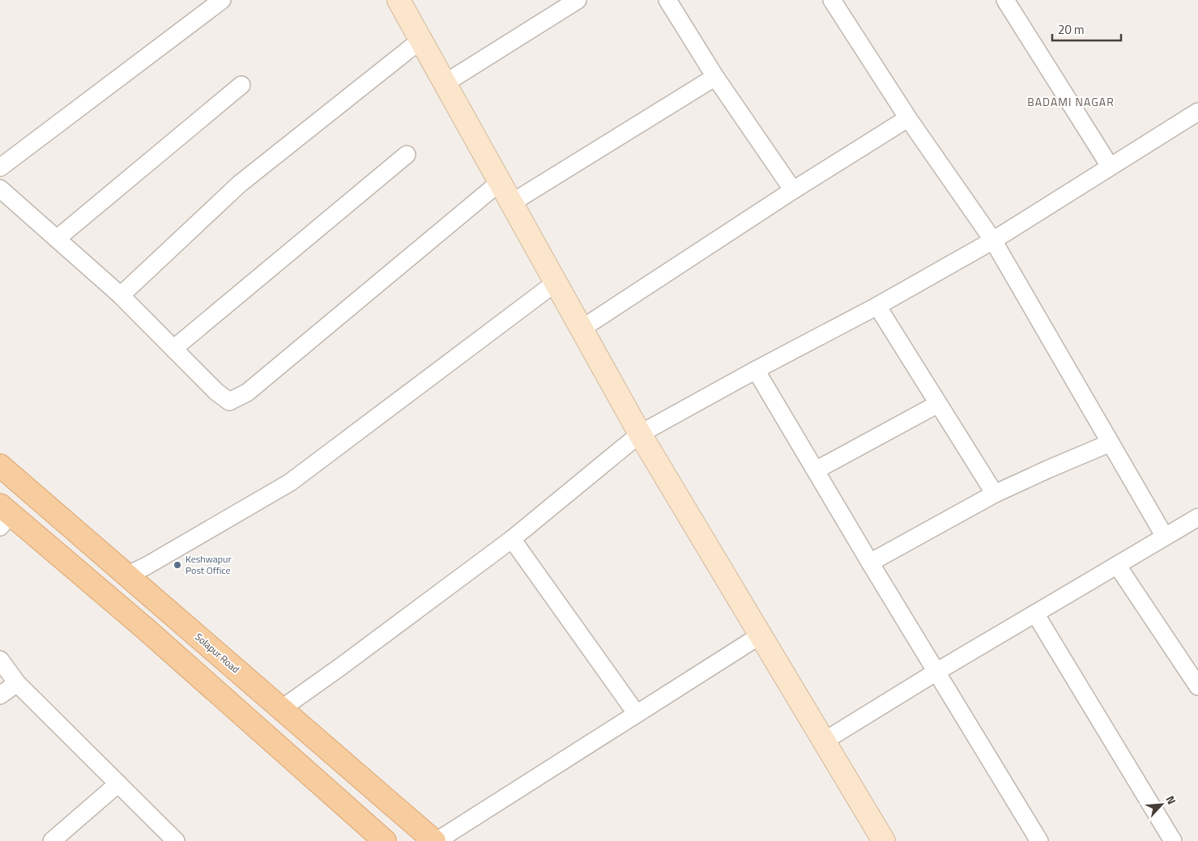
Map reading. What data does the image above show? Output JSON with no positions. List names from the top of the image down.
{
  "streets": {
    "main road": ["Solapur Road"]
  },
  "districts": ["BADAMI NAGAR"],
  "places": ["Keshwapur Post Office"],
  "scale_bar": "20 m",
  "north": "top right"
}
